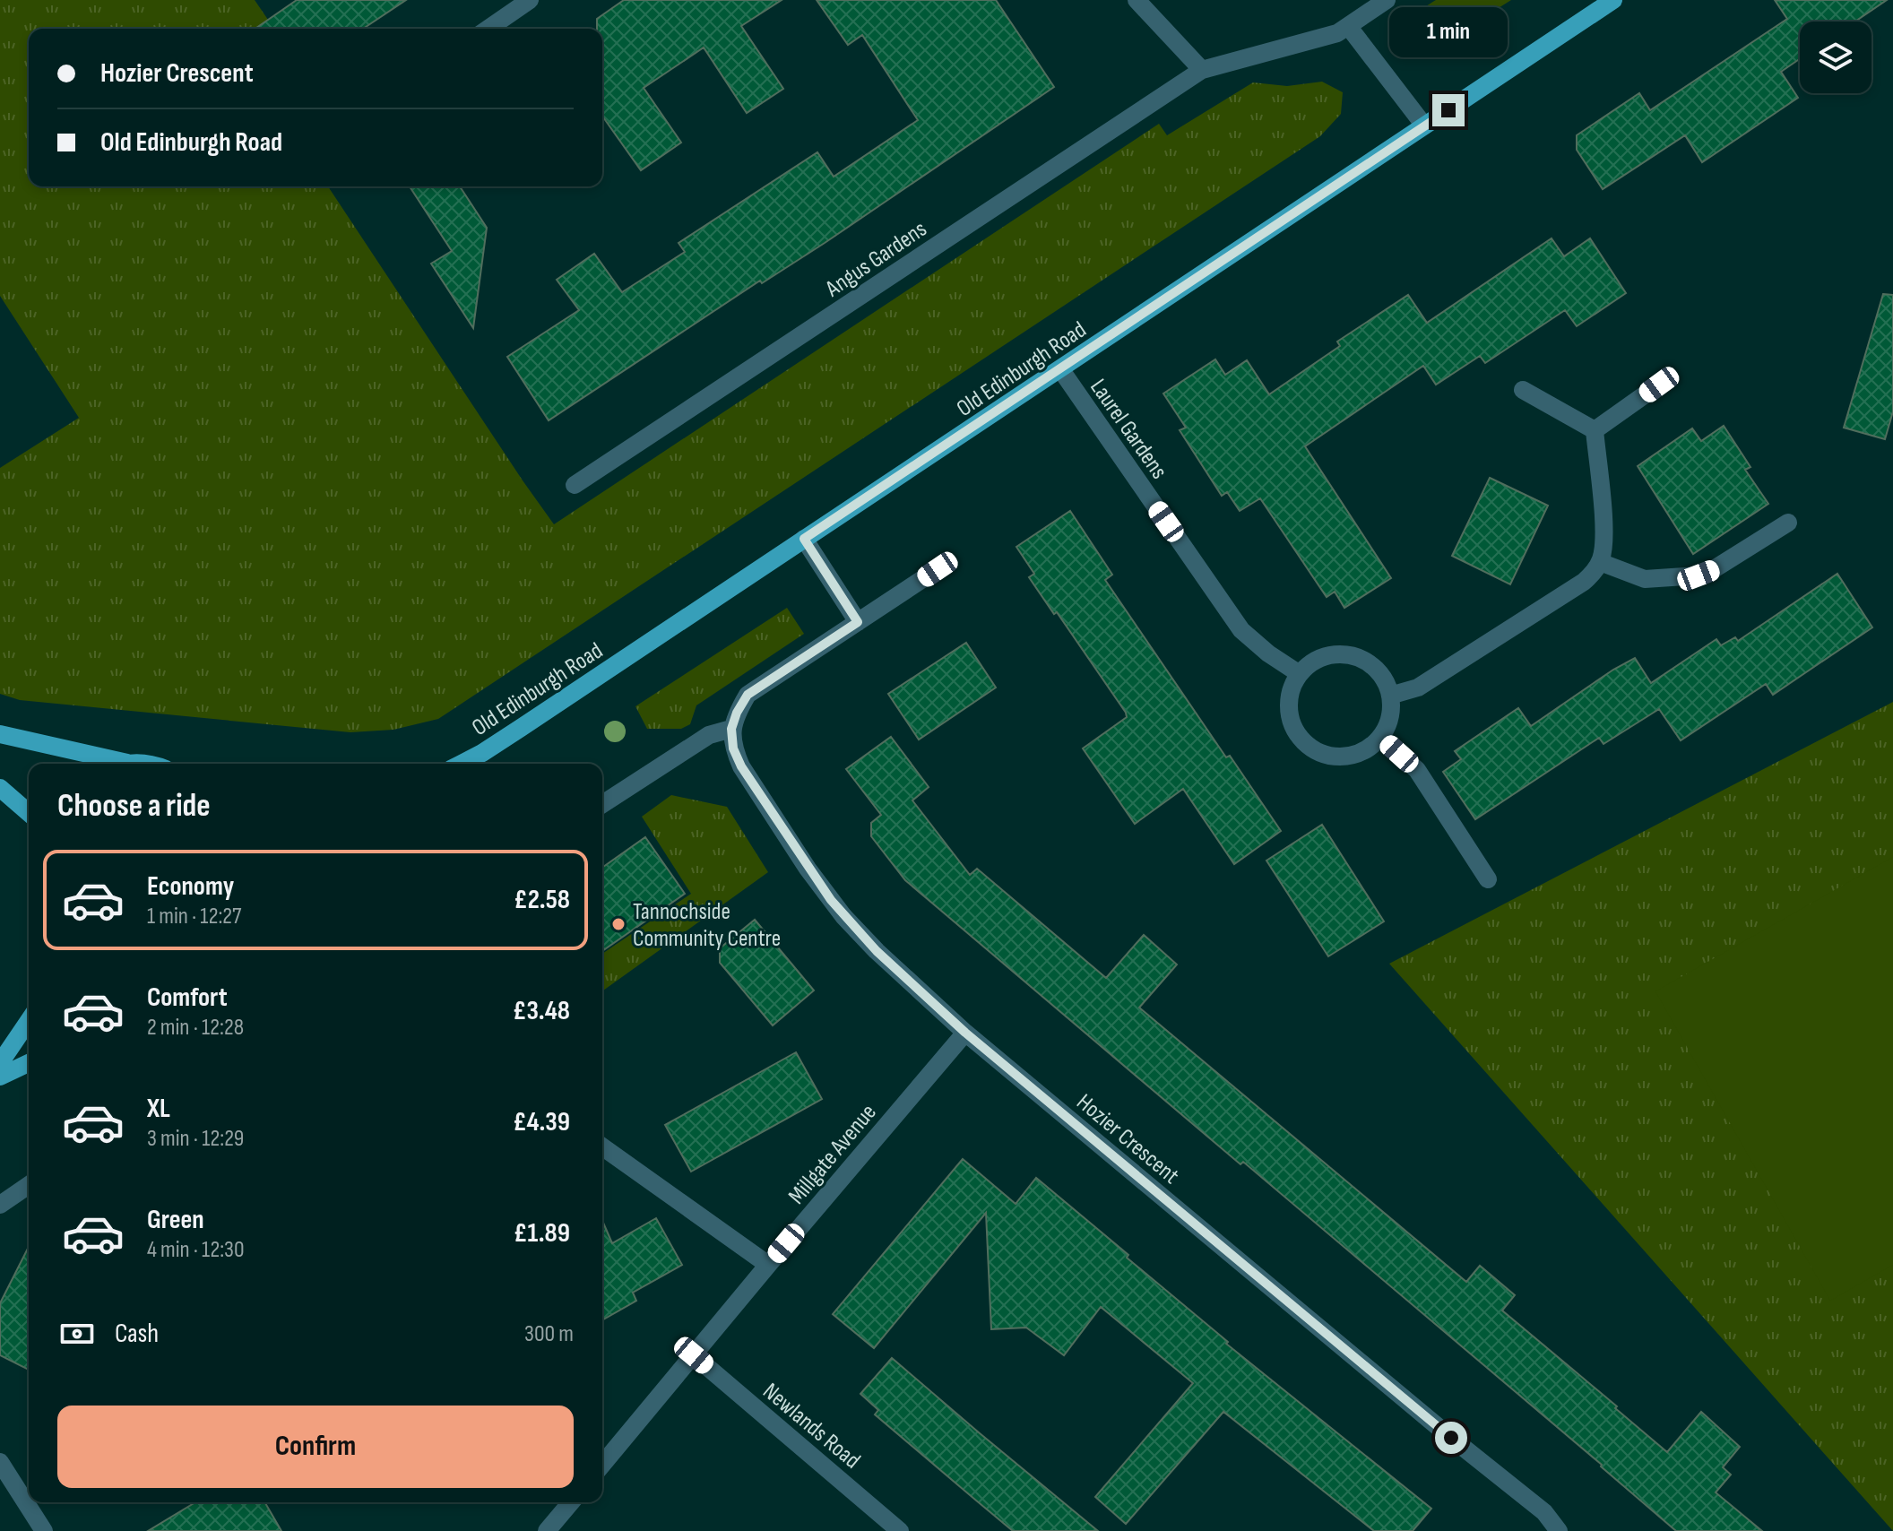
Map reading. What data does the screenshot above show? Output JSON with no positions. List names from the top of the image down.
{
  "streets": {
    "main road": ["Old Edinburgh Road"],
    "street": [
      "Angus Gardens",
      "Laurel Gardens",
      "Hozier Crescent",
      "Millgate Avenue",
      "Newlands Road"
    ]
  },
  "crossings": [
    ["Old Edinburgh Road", "Laurel Gardens"],
    ["Hozier Crescent", "Millgate Avenue"],
    ["Millgate Avenue", "Newlands Road"]
  ],
  "places": ["Tannochside Community Centre"],
  "page": {
    "bubble": "1 min",
    "banner": ["Hozier Crescent", "Old Edinburgh Road"],
    "heading": "Choose a ride",
    "list": [
      {
        "name": "Economy",
        "note": "1 min · 12:27",
        "value": "£2.58"
      },
      {
        "name": "Comfort",
        "note": "2 min · 12:28",
        "value": "£3.48"
      },
      {
        "name": "XL",
        "note": "3 min · 12:29",
        "value": "£4.39"
      },
      {
        "name": "Green",
        "note": "4 min · 12:30",
        "value": "£1.89"
      }
    ],
    "pay": ["Cash", "300 m"],
    "buttons": "Confirm"
  }
}
